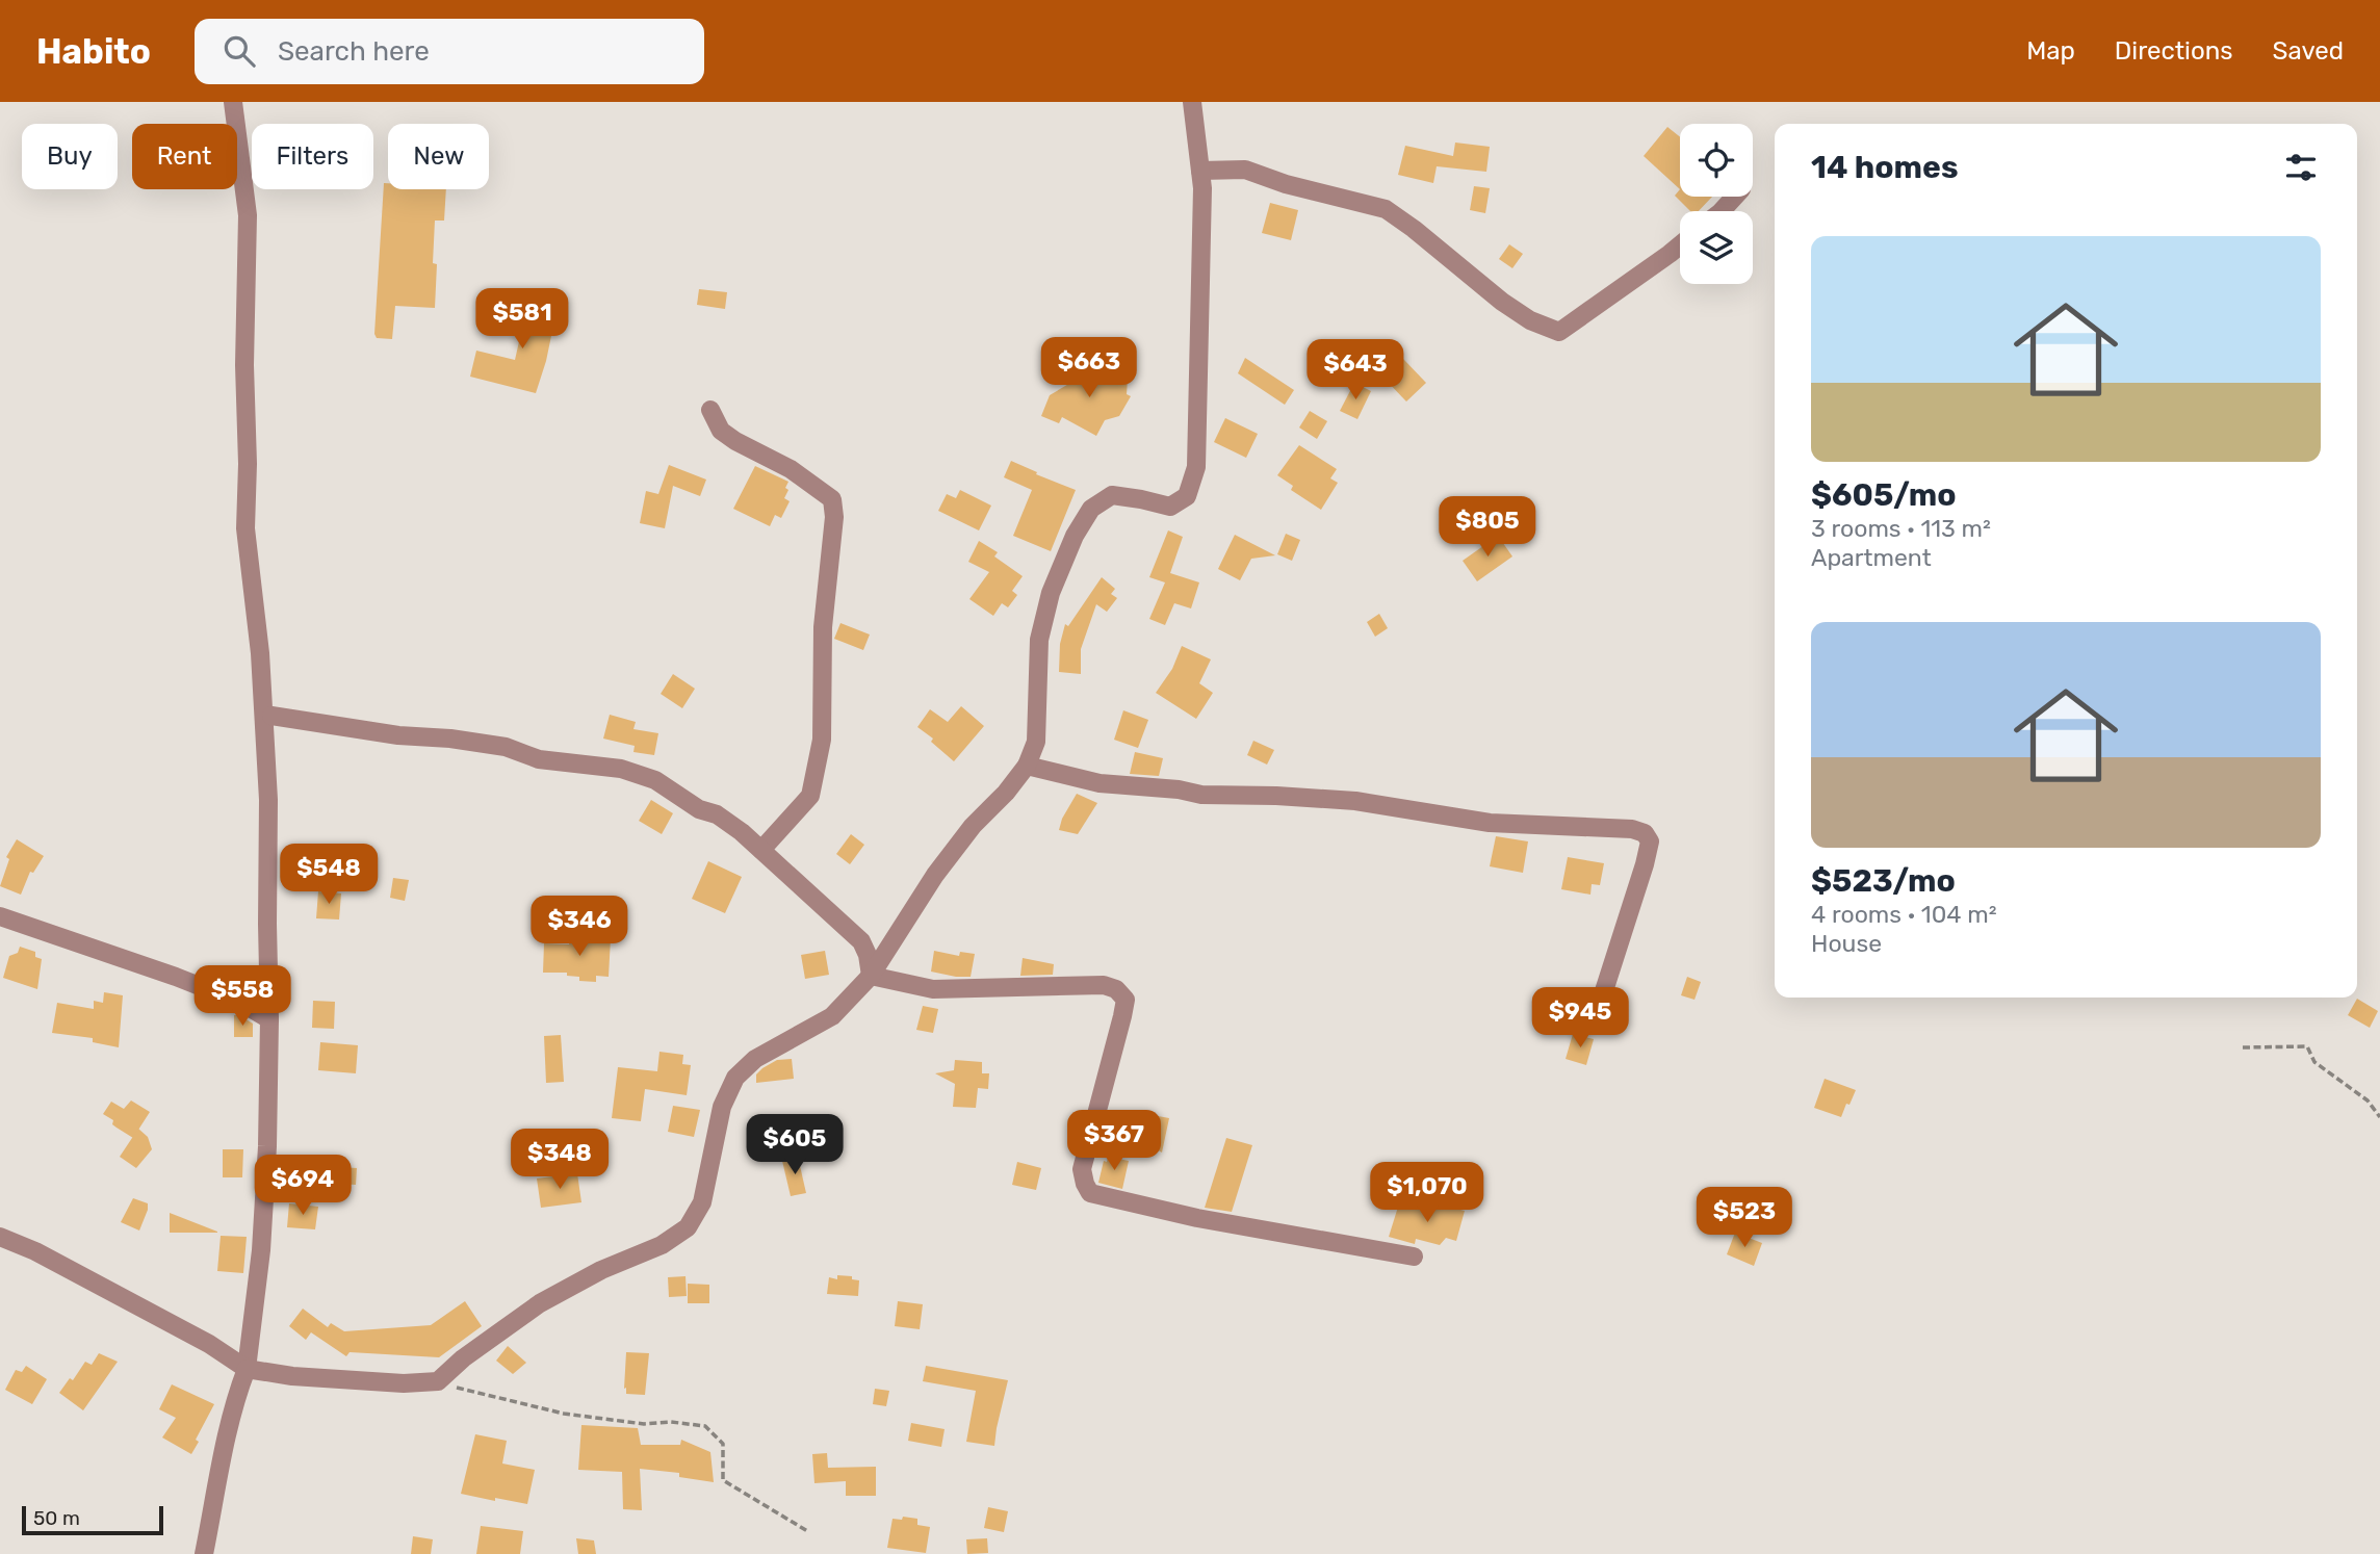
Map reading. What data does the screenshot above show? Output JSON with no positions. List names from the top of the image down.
{
  "scale_bar": "50 m",
  "page": {
    "header": "Habito",
    "search": "Search here",
    "nav": ["Map", "Directions", "Saved"],
    "chip": [
      "Buy",
      "Rent",
      "Filters",
      "New"
    ],
    "heading": "14 homes",
    "list": [
      {
        "name": "$605/mo",
        "note": "3 rooms · 113 m² · Apartment"
      },
      {
        "name": "$523/mo",
        "note": "4 rooms · 104 m² · House"
      }
    ],
    "price": [
      "$581",
      "$663",
      "$643",
      "$805",
      "$548",
      "$346",
      "$558",
      "$945",
      "$367",
      "$605",
      "$348",
      "$694",
      "$1,070",
      "$523"
    ],
    "scale": "50 m"
  }
}
